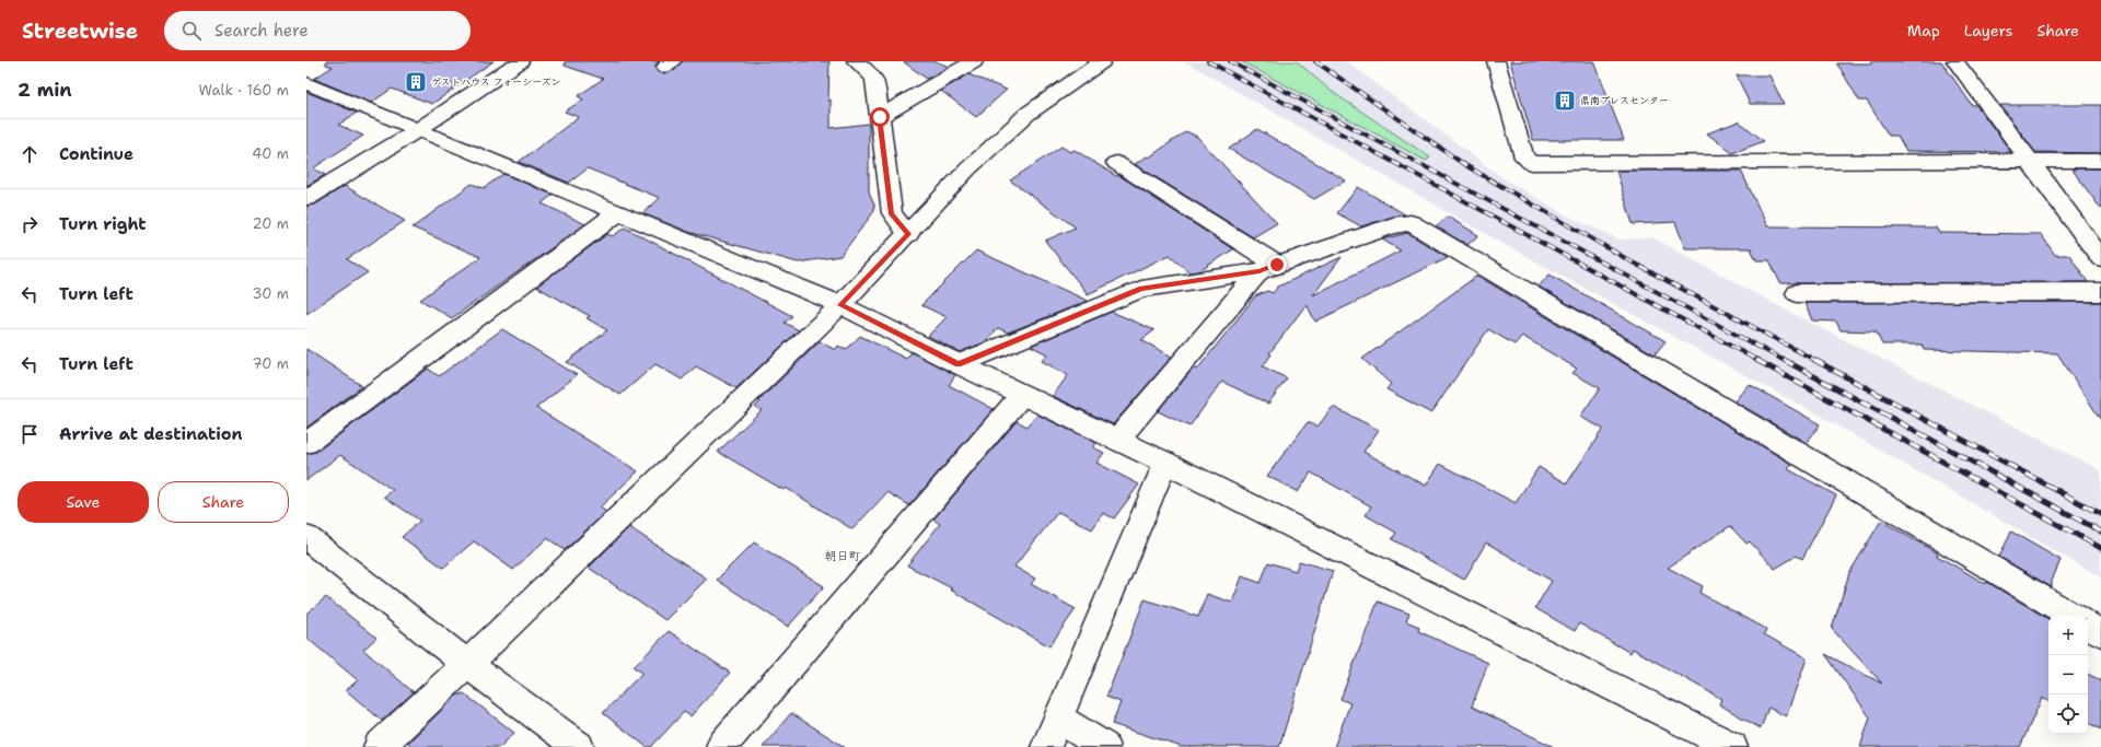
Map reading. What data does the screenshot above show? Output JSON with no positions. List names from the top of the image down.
{
  "districts": ["朝日町"],
  "places": {
    "building": ["ゲストハウス フォーシーズン", "県南プレスセンター"]
  },
  "page": {
    "header": "Streetwise",
    "search": "Search here",
    "nav": ["Map", "Layers", "Share"],
    "heading": ["2 min", "Walk · 160 m"],
    "list": [
      ["Continue", "40 m"],
      ["Turn right", "20 m"],
      ["Turn left", "30 m"],
      ["Turn left", "70 m"],
      "Arrive at destination"
    ],
    "buttons": ["Save", "Share"],
    "map_buttons": ["+", "−"]
  }
}
